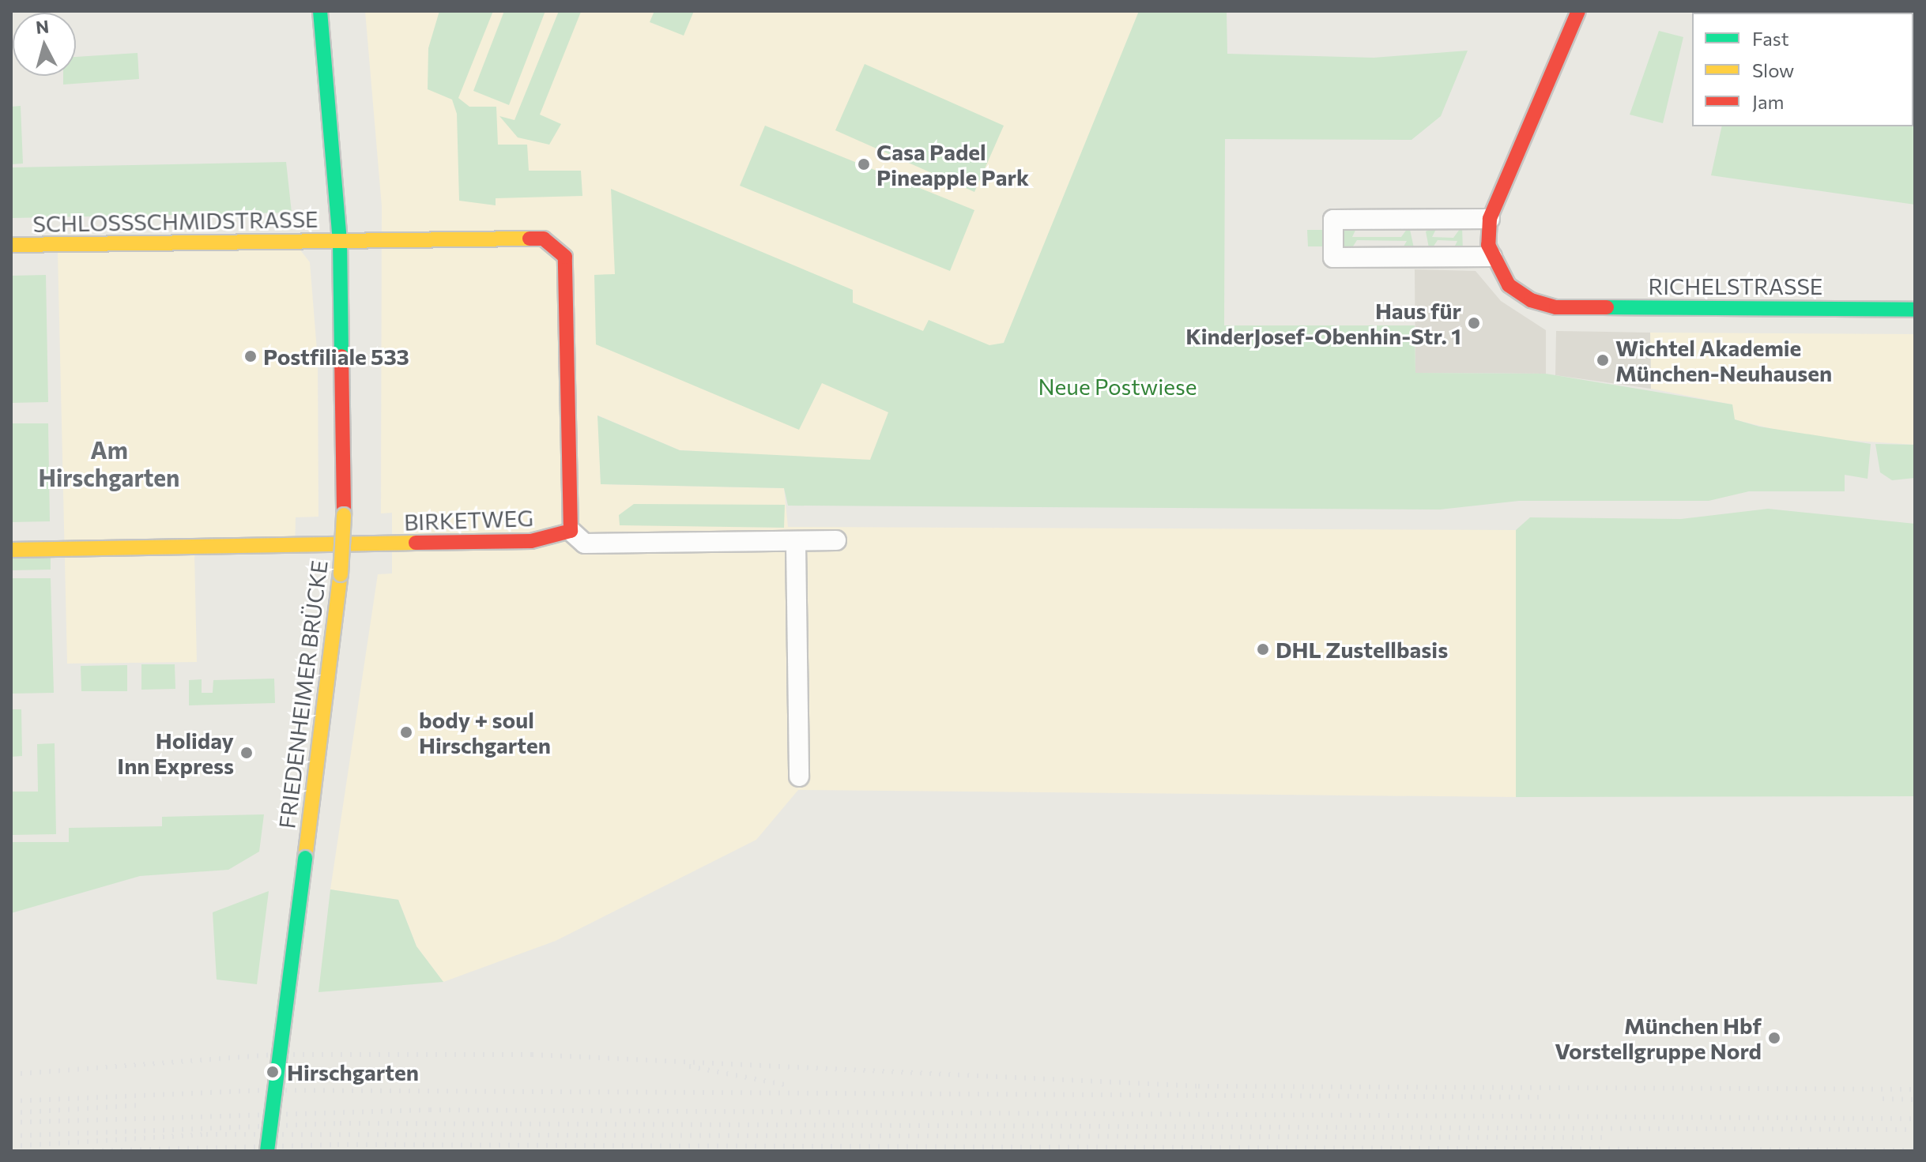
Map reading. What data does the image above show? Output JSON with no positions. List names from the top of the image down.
{
  "streets": {
    "street": [
      "SCHLOSSSCHMIDSTRASSE",
      "RICHELSTRASSE",
      "BIRKETWEG",
      "FRIEDENHEIMER BRÜCKE"
    ]
  },
  "crossings": [
    ["SCHLOSSSCHMIDSTRASSE", "FRIEDENHEIMER BRÜCKE"]
  ],
  "districts": ["Am Hirschgarten"],
  "parks": ["Neue Postwiese"],
  "places": [
    "Casa Padel Pineapple Park",
    "Haus für KinderJosef-Obenhin-Str. 1",
    "Postfiliale 533",
    "Wichtel Akademie München-Neuhausen",
    "DHL Zustellbasis",
    "body + soul Hirschgarten",
    "Holiday Inn Express",
    "München Hbf Vorstellgruppe Nord",
    "Hirschgarten"
  ],
  "legend": ["Fast", "Slow", "Jam"],
  "north": "top"
}
